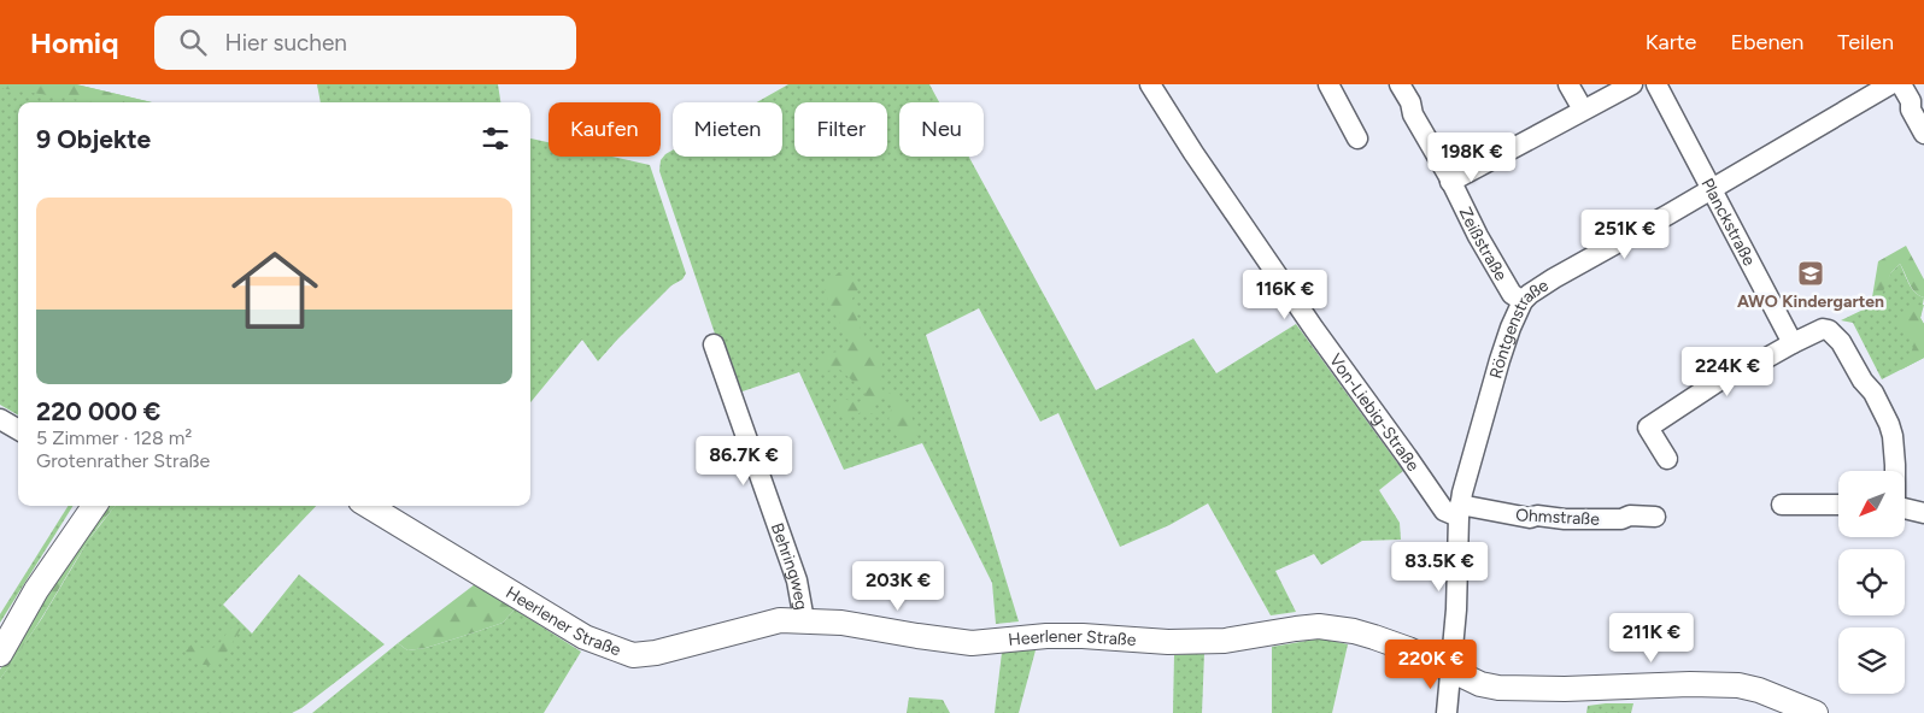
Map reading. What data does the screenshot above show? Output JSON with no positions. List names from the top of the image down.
{
  "streets": {
    "main road": ["Heerlener Straße"],
    "street": [
      "Planckstraße",
      "Zeißstraße",
      "Röntgenstraße",
      "Von-Liebig-Straße",
      "Ohmstraße",
      "Behringweg"
    ]
  },
  "crossings": [
    ["Planckstraße", "Röntgenstraße"],
    ["Zeißstraße", "Röntgenstraße"],
    ["Röntgenstraße", "Von-Liebig-Straße"],
    ["Röntgenstraße", "Ohmstraße"],
    ["Von-Liebig-Straße", "Ohmstraße"],
    ["Behringweg", "Heerlener Straße"]
  ],
  "places": {
    "school or university": ["AWO Kindergarten"]
  },
  "north": "bottom left",
  "page": {
    "header": "Homiq",
    "search": "Hier suchen",
    "nav": ["Karte", "Ebenen", "Teilen"],
    "chip": [
      "Kaufen",
      "Mieten",
      "Filter",
      "Neu"
    ],
    "heading": "9 Objekte",
    "price": [
      "198K €",
      "251K €",
      "116K €",
      "224K €",
      "86.7K €",
      "83.5K €",
      "203K €",
      "211K €",
      "220K €"
    ],
    "list": [
      {
        "name": "220 000 €",
        "note": "5 Zimmer · 128 m² · Grotenrather Straße"
      }
    ]
  }
}
